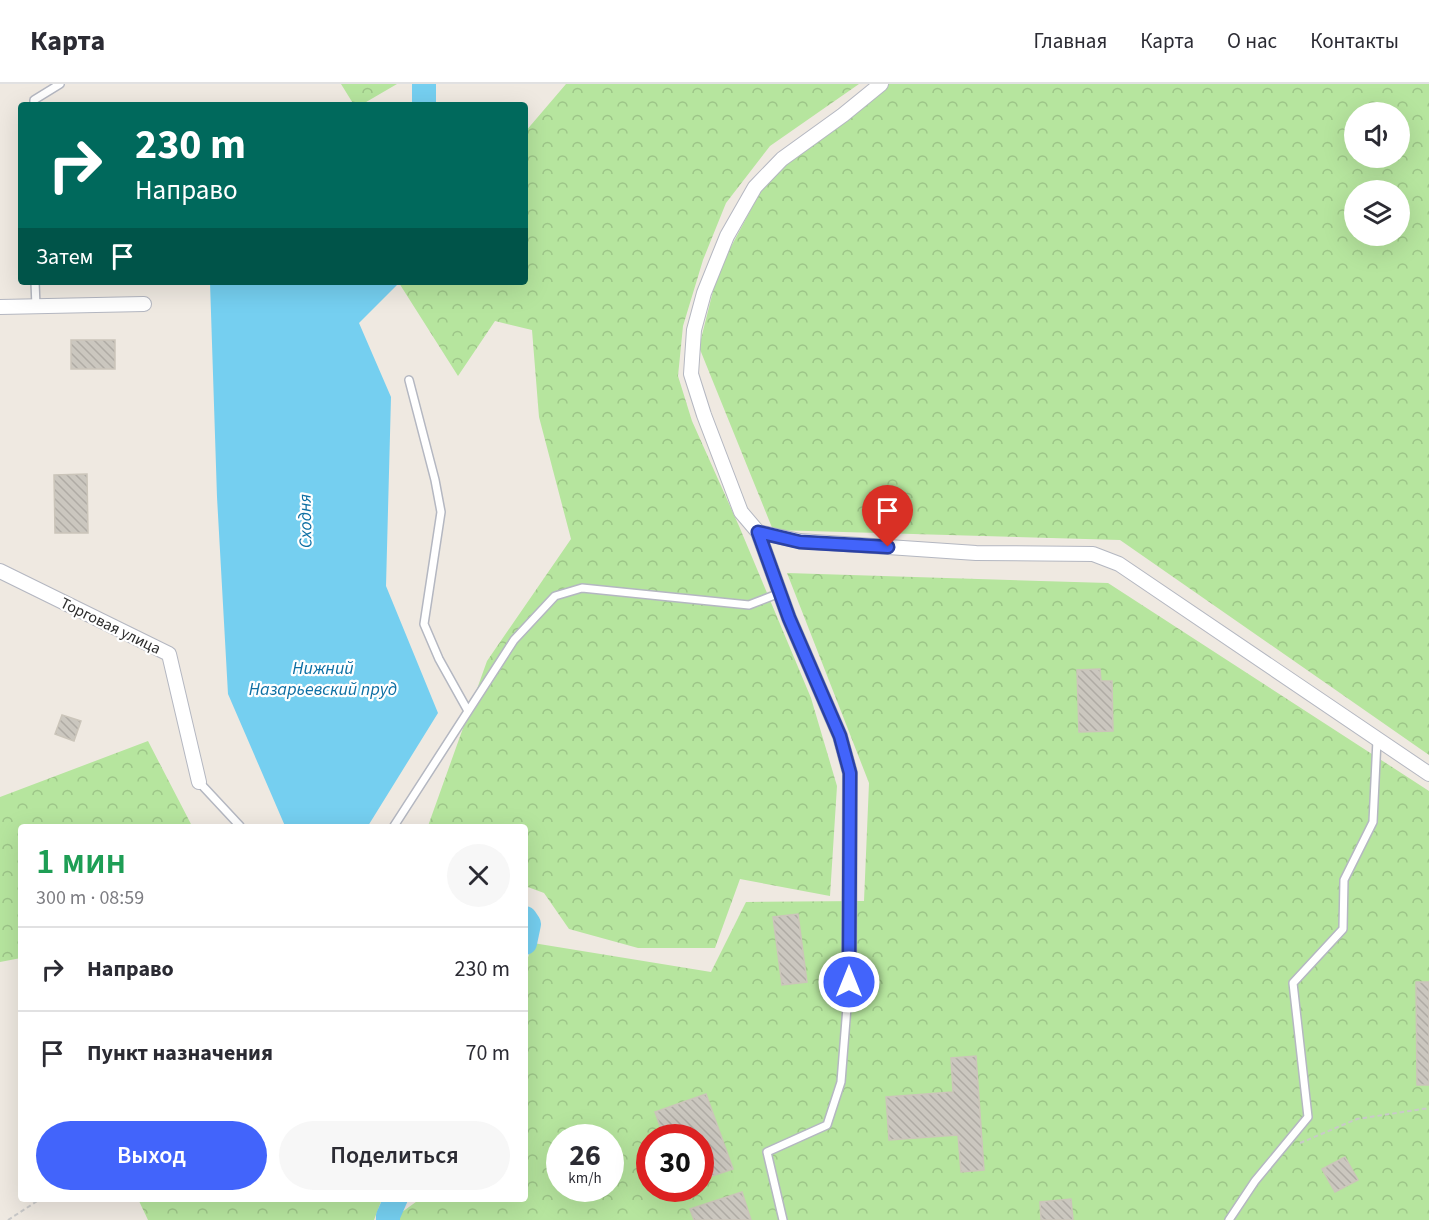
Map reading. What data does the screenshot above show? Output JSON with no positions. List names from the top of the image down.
{
  "streets": {
    "street": ["Торговая улица"]
  },
  "water": ["Сходня", "Нижний Назарьевский пруд"],
  "page": {
    "header": "Карта",
    "nav": [
      "Главная",
      "Карта",
      "О нас",
      "Контакты"
    ],
    "turn": ["230 m", "Направо"],
    "then": "Затем",
    "heading": ["1 мин", "300 m · 08:59"],
    "list": [
      {
        "name": "Направо",
        "value": "230 m"
      },
      {
        "name": "Пункт назначения",
        "value": "70 m"
      }
    ],
    "buttons": ["Выход", "Поделиться"],
    "speed": "26 km/h",
    "limit": "30"
  }
}
